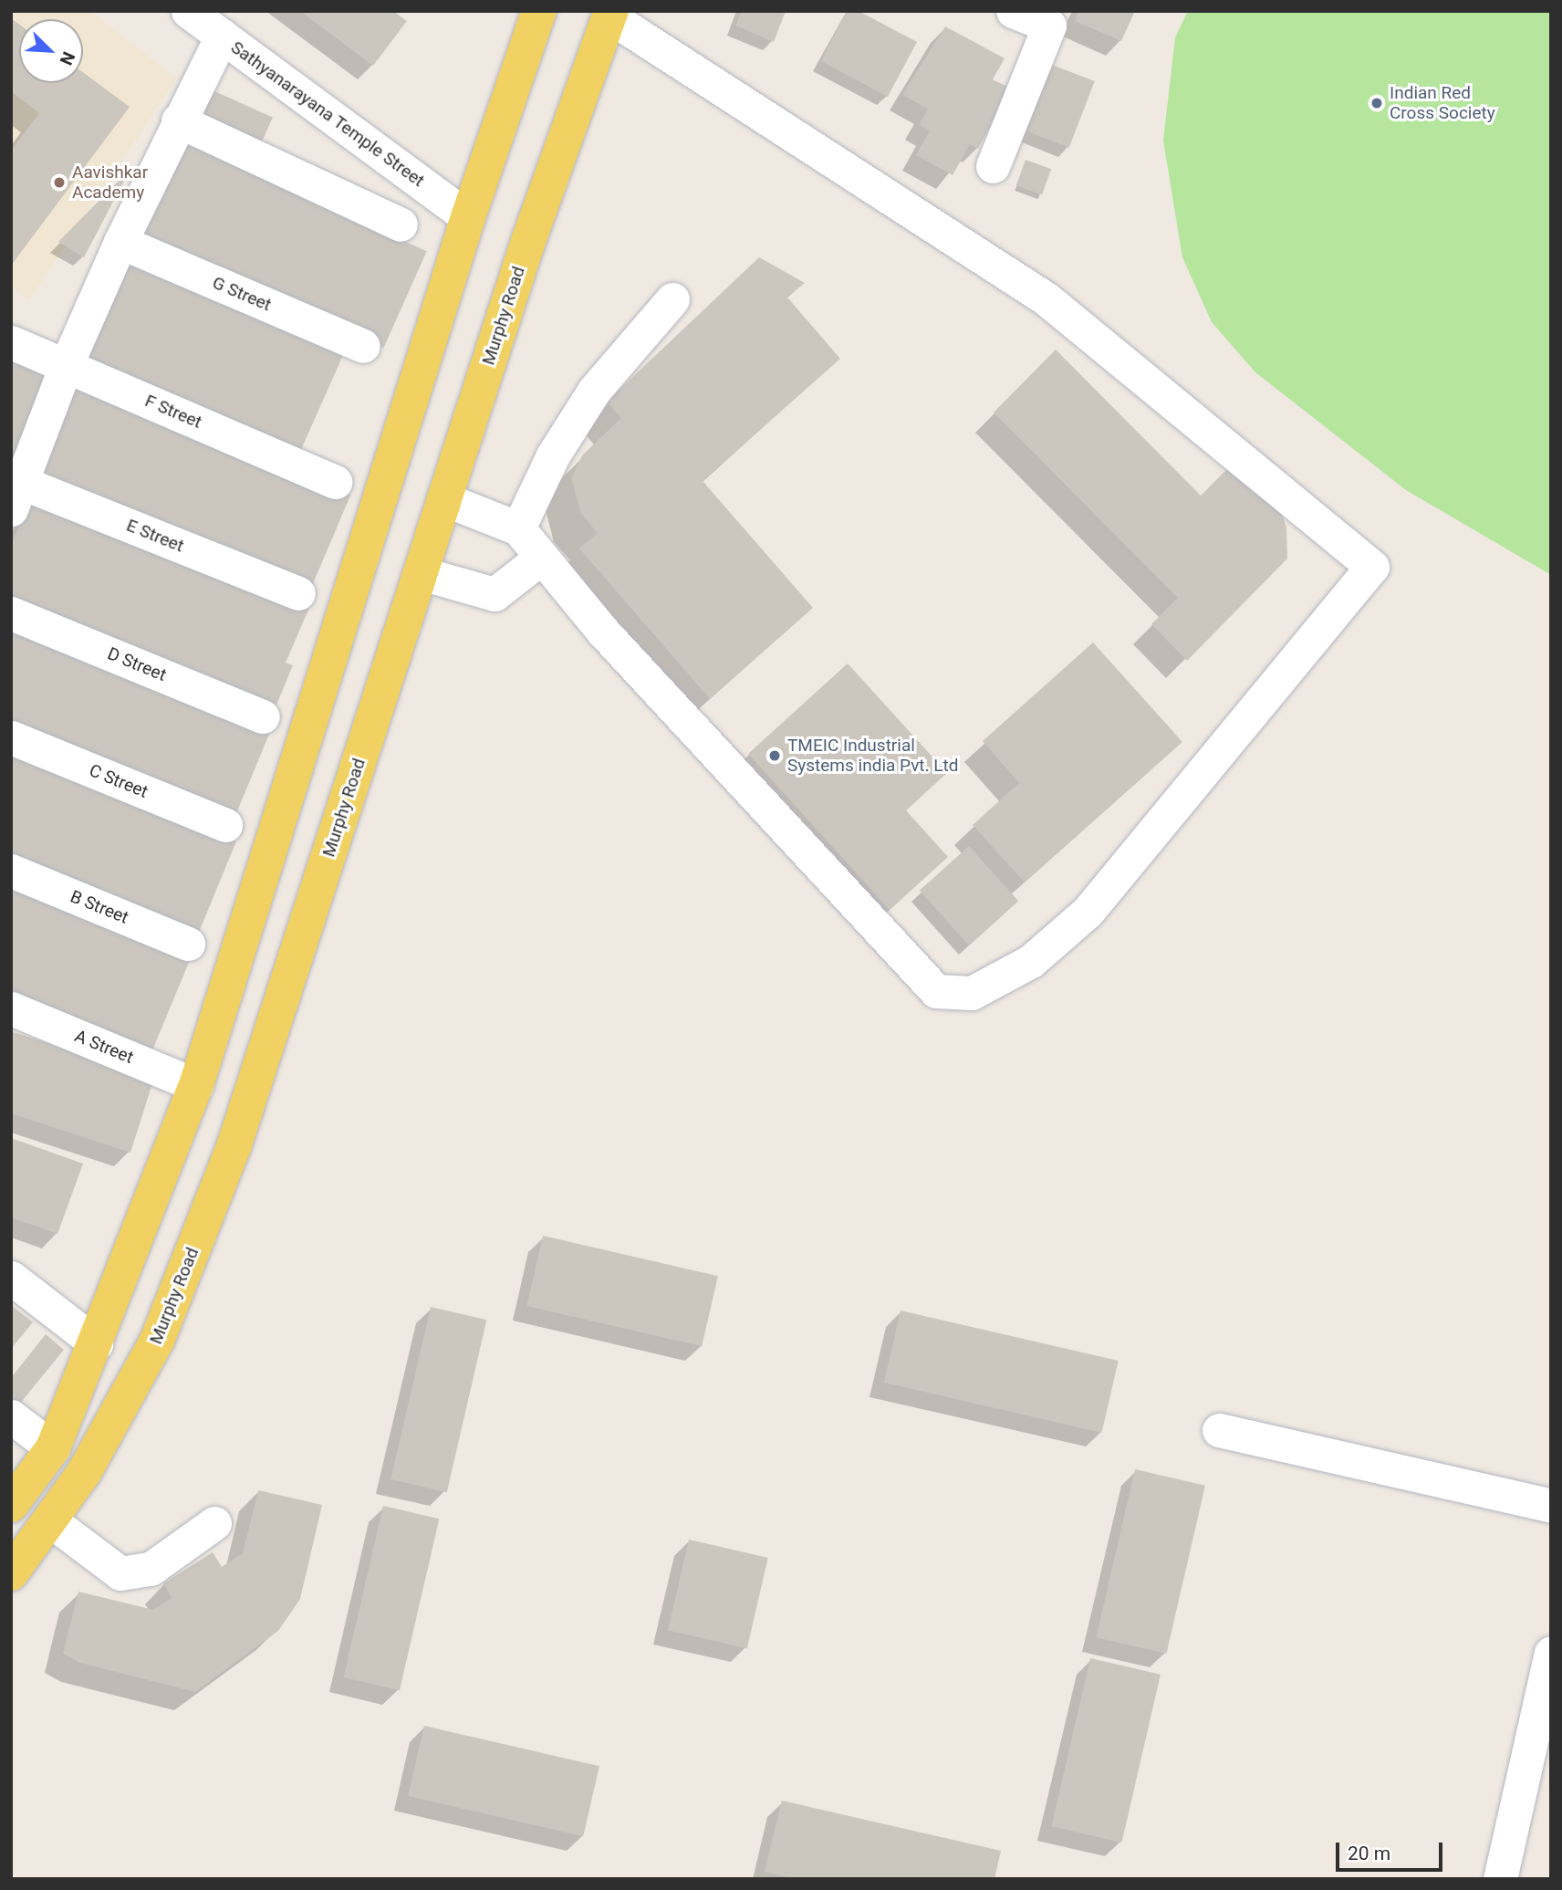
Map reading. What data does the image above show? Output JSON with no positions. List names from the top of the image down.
{
  "streets": {
    "main road": ["Murphy Road"],
    "street": [
      "Sathyanarayana Temple Street",
      "G Street",
      "F Street",
      "E Street",
      "D Street",
      "C Street",
      "B Street",
      "A Street"
    ]
  },
  "places": ["Indian Red Cross Society", "Aavishkar Academy", "TMEIC Industrial Systems india Pvt. Ltd"],
  "scale_bar": "20 m",
  "north": "bottom right"
}
